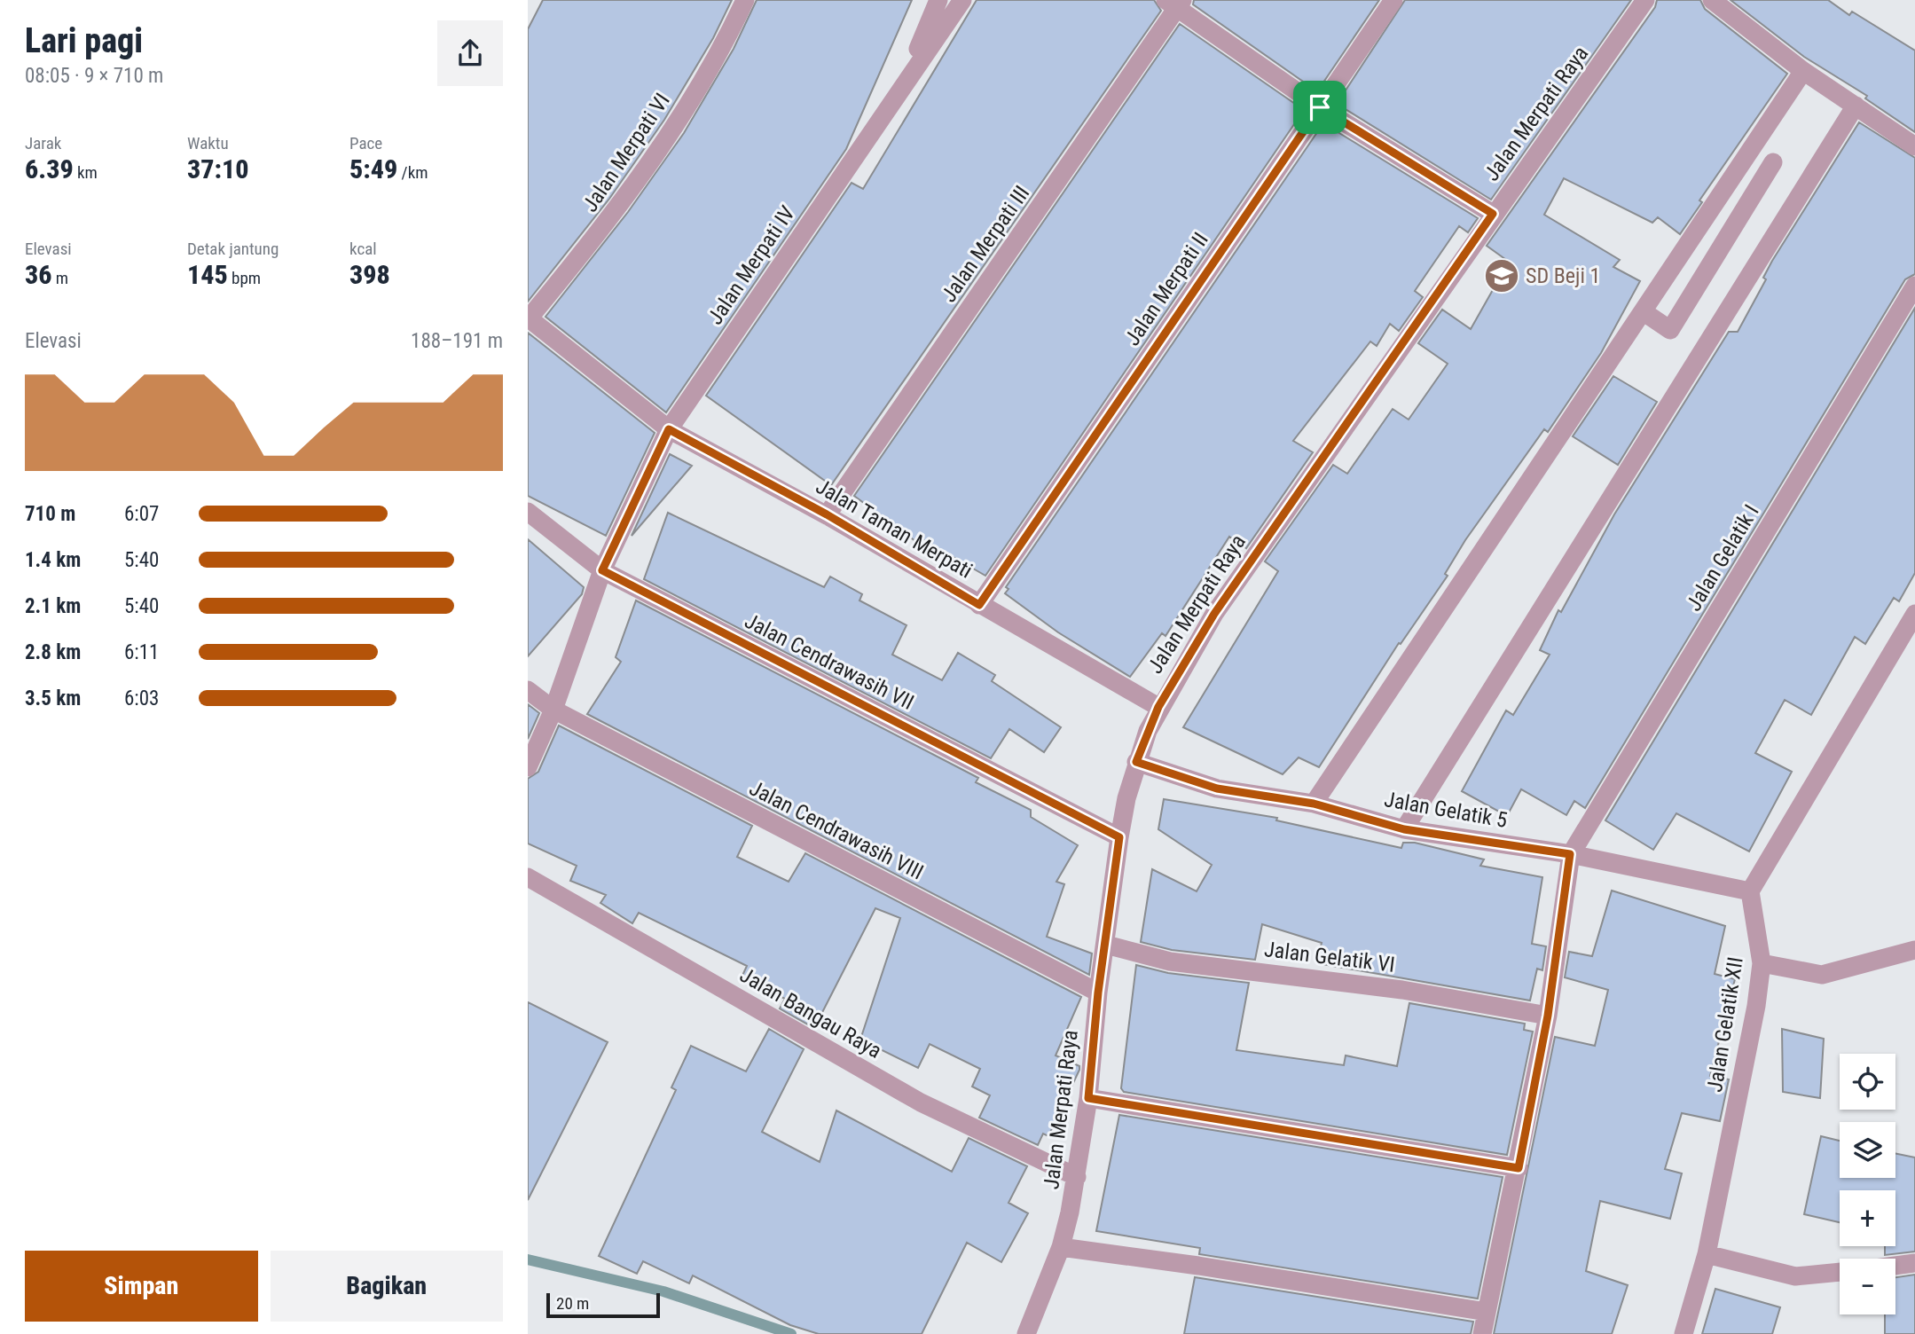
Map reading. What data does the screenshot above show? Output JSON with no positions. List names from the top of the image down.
{
  "streets": {
    "street": [
      "Jalan Merpati Raya",
      "Jalan Merpati VI",
      "Jalan Merpati III",
      "Jalan Merpati IV",
      "Jalan Merpati II",
      "Jalan Taman Merpati",
      "Jalan Gelatik I",
      "Jalan Cendrawasih VII",
      "Jalan Gelatik 5",
      "Jalan Cendrawasih VIII",
      "Jalan Gelatik VI",
      "Jalan Bangau Raya",
      "Jalan Gelatik XII"
    ]
  },
  "crossings": [
    ["Jalan Merpati Raya", "Jalan Taman Merpati"],
    ["Jalan Merpati Raya", "Jalan Cendrawasih VII"],
    ["Jalan Merpati Raya", "Jalan Gelatik 5"],
    ["Jalan Merpati Raya", "Jalan Cendrawasih VIII"],
    ["Jalan Merpati Raya", "Jalan Gelatik VI"],
    ["Jalan Merpati Raya", "Jalan Bangau Raya"],
    ["Jalan Merpati VI", "Jalan Taman Merpati"],
    ["Jalan Merpati III", "Jalan Taman Merpati"],
    ["Jalan Merpati IV", "Jalan Taman Merpati"],
    ["Jalan Merpati IV", "Jalan Cendrawasih VII"],
    ["Jalan Merpati IV", "Jalan Cendrawasih VIII"],
    ["Jalan Merpati II", "Jalan Taman Merpati"],
    ["Jalan Gelatik I", "Jalan Gelatik 5"],
    ["Jalan Gelatik 5", "Jalan Gelatik XII"]
  ],
  "places": {
    "school or university": ["SD Beji 1"]
  },
  "scale_bar": "20 m",
  "page": {
    "heading": ["Lari pagi", "08:05 · 9 × 710 m"],
    "stats": [
      ["Jarak", "6.39 km"],
      ["Waktu", "37:10"],
      ["Pace", "5:49 /km"],
      ["Elevasi", "36 m"],
      ["Detak jantung", "145 bpm"],
      ["kcal", "398"]
    ],
    "chart": ["Elevasi", "188–191 m"],
    "list": [
      {
        "name": "710 m",
        "note": "6:07"
      },
      {
        "name": "1.4 km",
        "note": "5:40"
      },
      {
        "name": "2.1 km",
        "note": "5:40"
      },
      {
        "name": "2.8 km",
        "note": "6:11"
      },
      {
        "name": "3.5 km",
        "note": "6:03"
      }
    ],
    "map_buttons": ["+", "−"],
    "buttons": ["Simpan", "Bagikan"],
    "scale": "20 m"
  }
}
